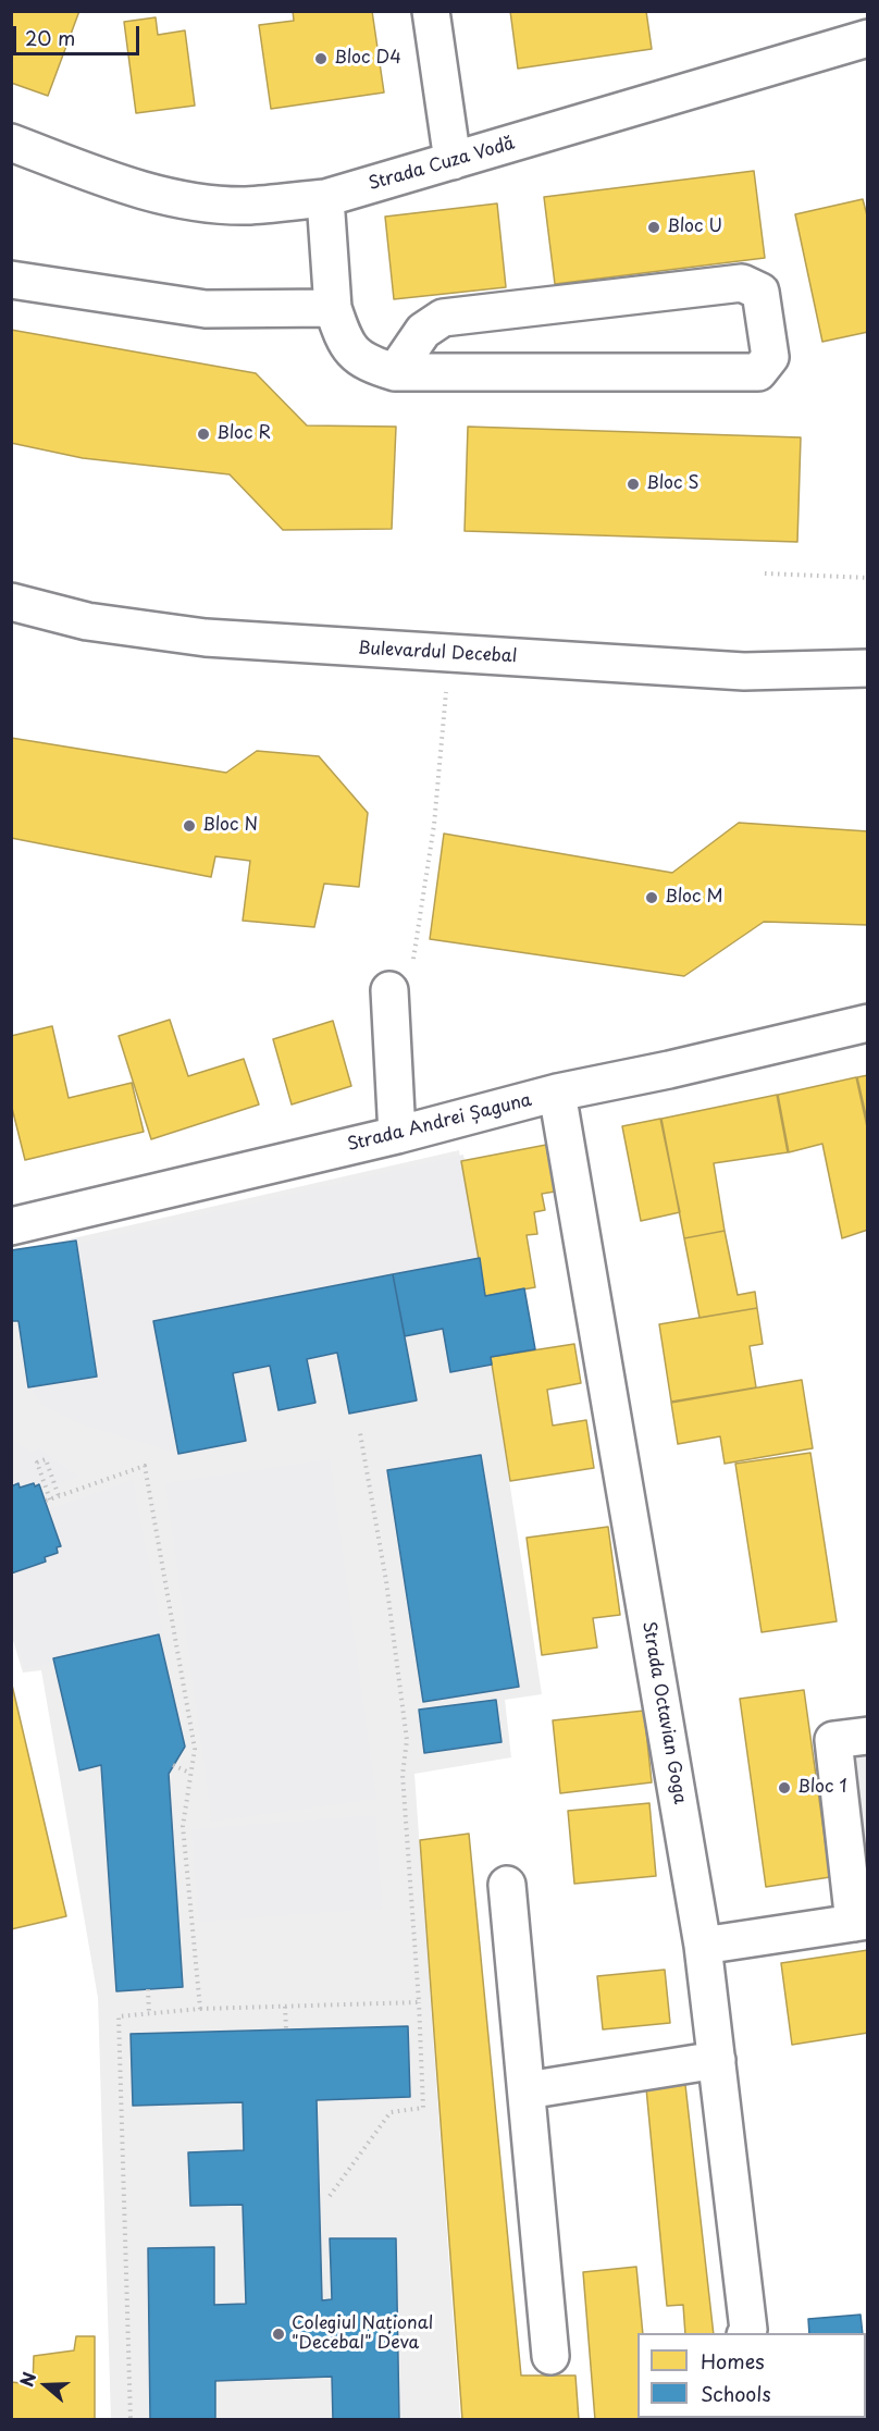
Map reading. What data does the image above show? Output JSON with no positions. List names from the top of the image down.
{
  "streets": {
    "street": [
      "Strada Cuza Vodă",
      "Bulevardul Decebal",
      "Strada Andrei Șaguna",
      "Strada Octavian Goga"
    ]
  },
  "crossings": [
    ["Strada Andrei Șaguna", "Strada Octavian Goga"]
  ],
  "places": [
    "Bloc D4",
    "Bloc U",
    "Bloc R",
    "Bloc S",
    "Bloc N",
    "Bloc M",
    "Bloc 1",
    "Colegiul Național \"Decebal\" Deva"
  ],
  "legend": ["Homes", "Schools"],
  "scale_bar": "20 m",
  "north": "left"
}
